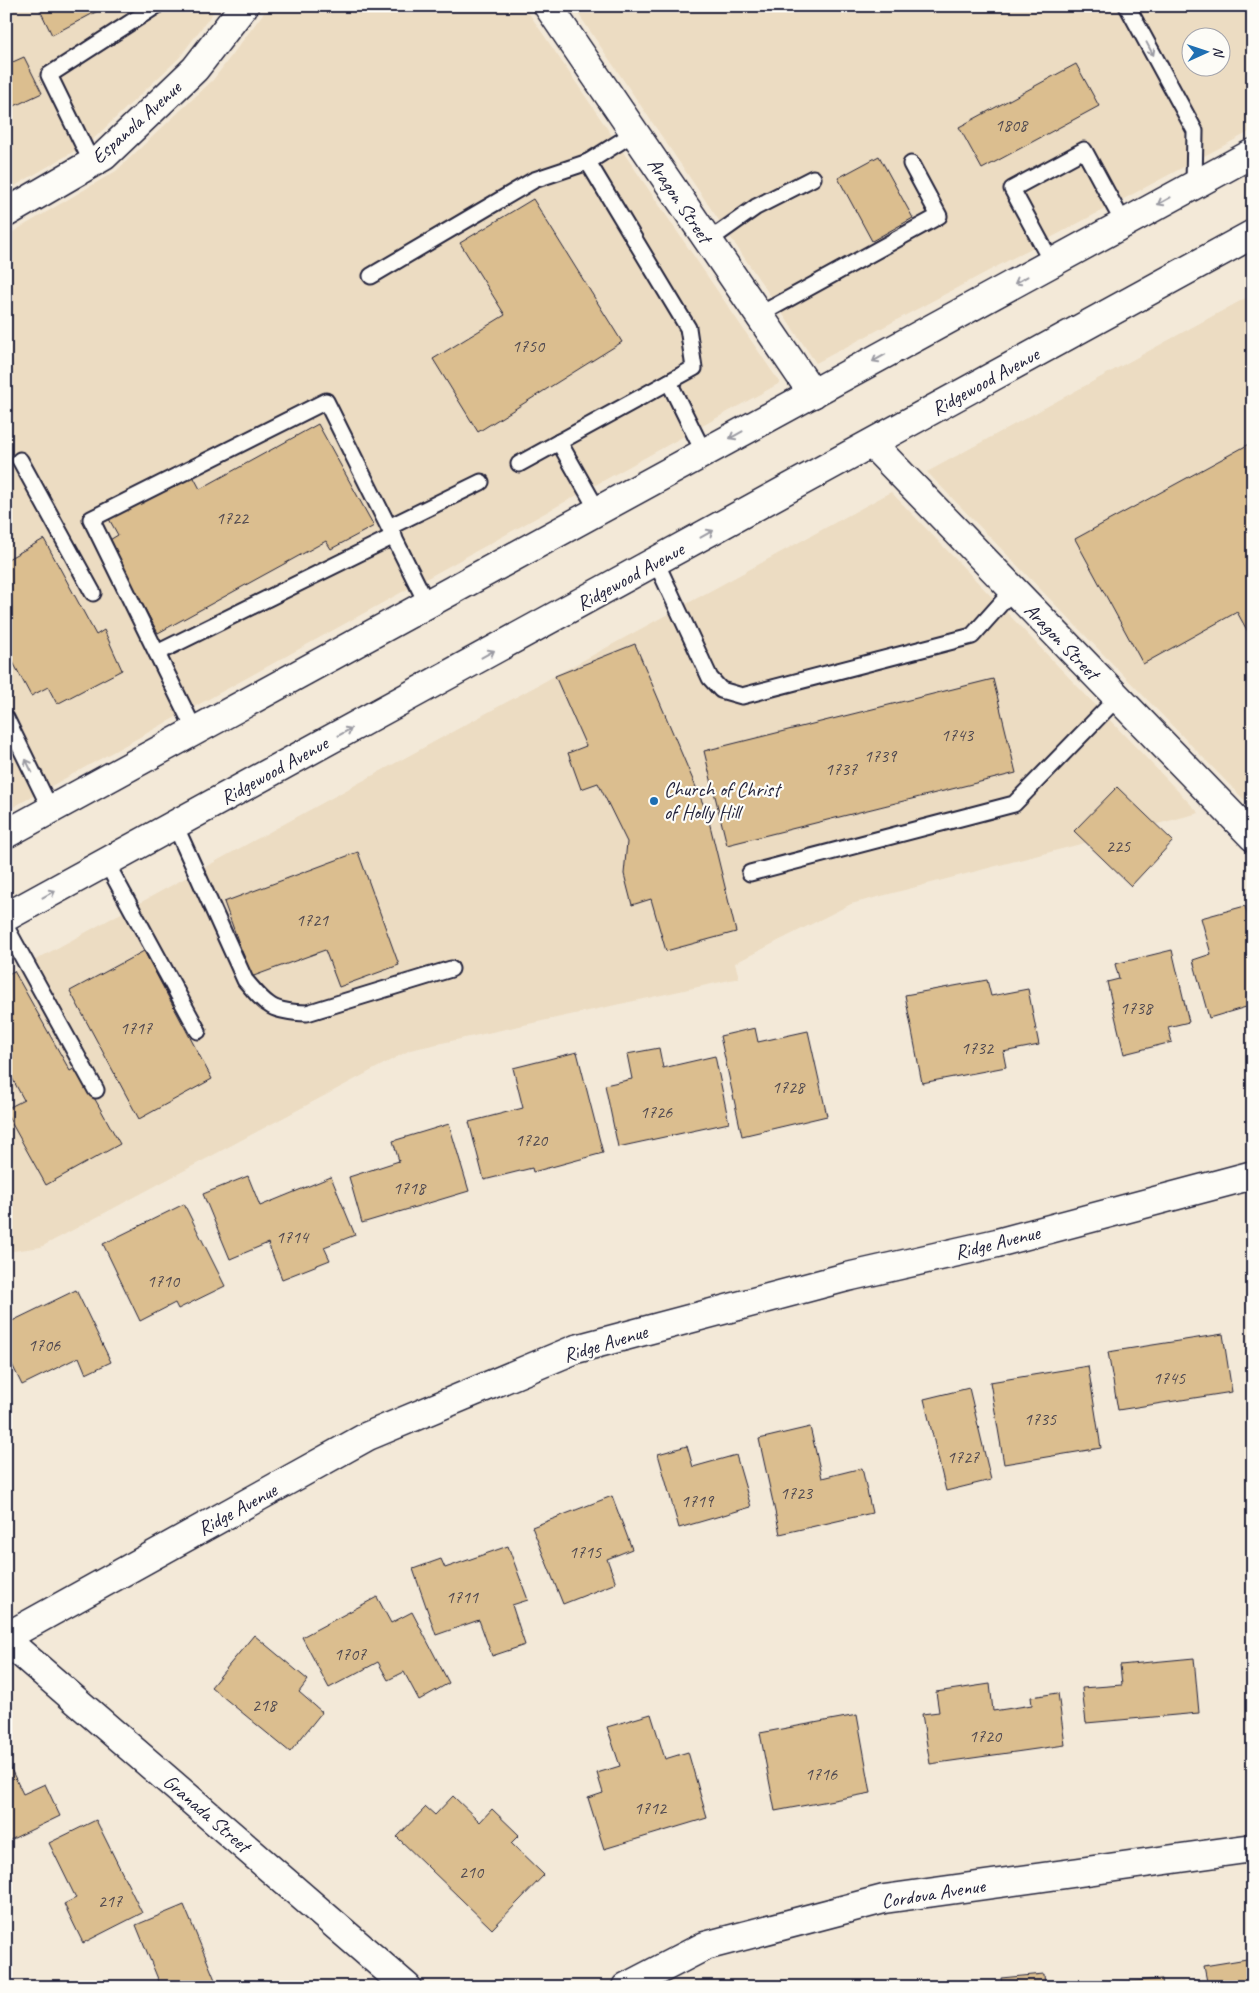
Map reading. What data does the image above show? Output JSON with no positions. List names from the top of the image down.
{
  "streets": {
    "street": [
      "Espanola Avenue",
      "Aragon Street",
      "Ridgewood Avenue",
      "Ridge Avenue",
      "Granada Street",
      "Cordova Avenue"
    ]
  },
  "crossings": [
    ["Aragon Street", "Ridgewood Avenue"],
    ["Ridge Avenue", "Granada Street"]
  ],
  "places": ["Church of Christ of Holly Hill"],
  "house_numbers": [
    "1808",
    "1750",
    "1722",
    "1743",
    "1739",
    "1737",
    "225",
    "1721",
    "1738",
    "1717",
    "1732",
    "1728",
    "1726",
    "1720",
    "1718",
    "1714",
    "1710",
    "1706",
    "1745",
    "1735",
    "1727",
    "1723",
    "1719",
    "1715",
    "1711",
    "1707",
    "218",
    "1720",
    "1716",
    "1712",
    "210",
    "217"
  ],
  "north": "right"
}
